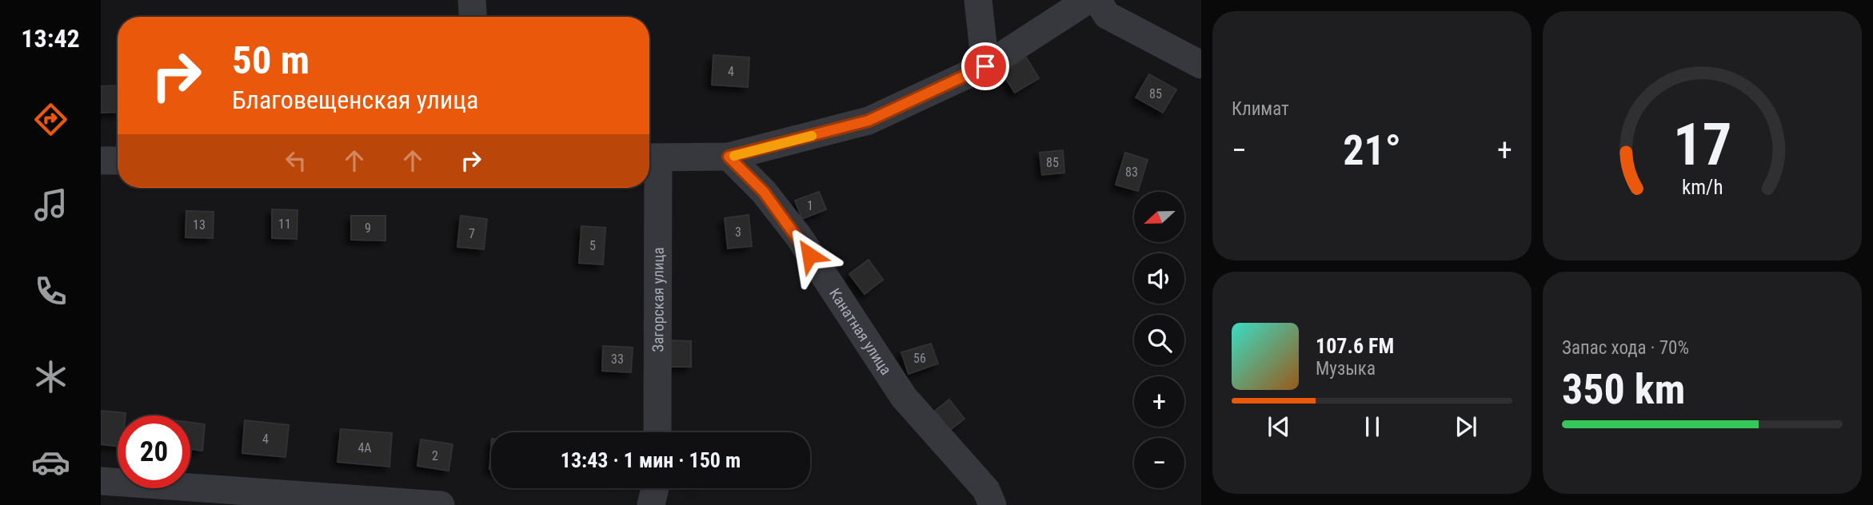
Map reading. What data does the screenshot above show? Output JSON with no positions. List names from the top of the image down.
{
  "streets": {
    "street": ["Загорская улица", "Канатная улица"]
  },
  "house_numbers": [
    "4",
    "85",
    "85",
    "83",
    "1",
    "11",
    "13",
    "9",
    "3",
    "7",
    "5",
    "56",
    "33",
    "4",
    "4А",
    "2"
  ],
  "north": "left",
  "page": {
    "tabs": "13:42",
    "tile": [
      "Климат",
      ["Запас хода · 70%", "350 km"]
    ],
    "turn": ["50 m", "Благовещенская улица"],
    "heat": ["−", "21°", "+"],
    "map_buttons": ["+", "−"],
    "song": ["107.6 FM", "Музыка"],
    "limit": "20",
    "trip": "13:43 · 1 мин · 150 m",
    "gauge": ["17", "km/h"]
  }
}
